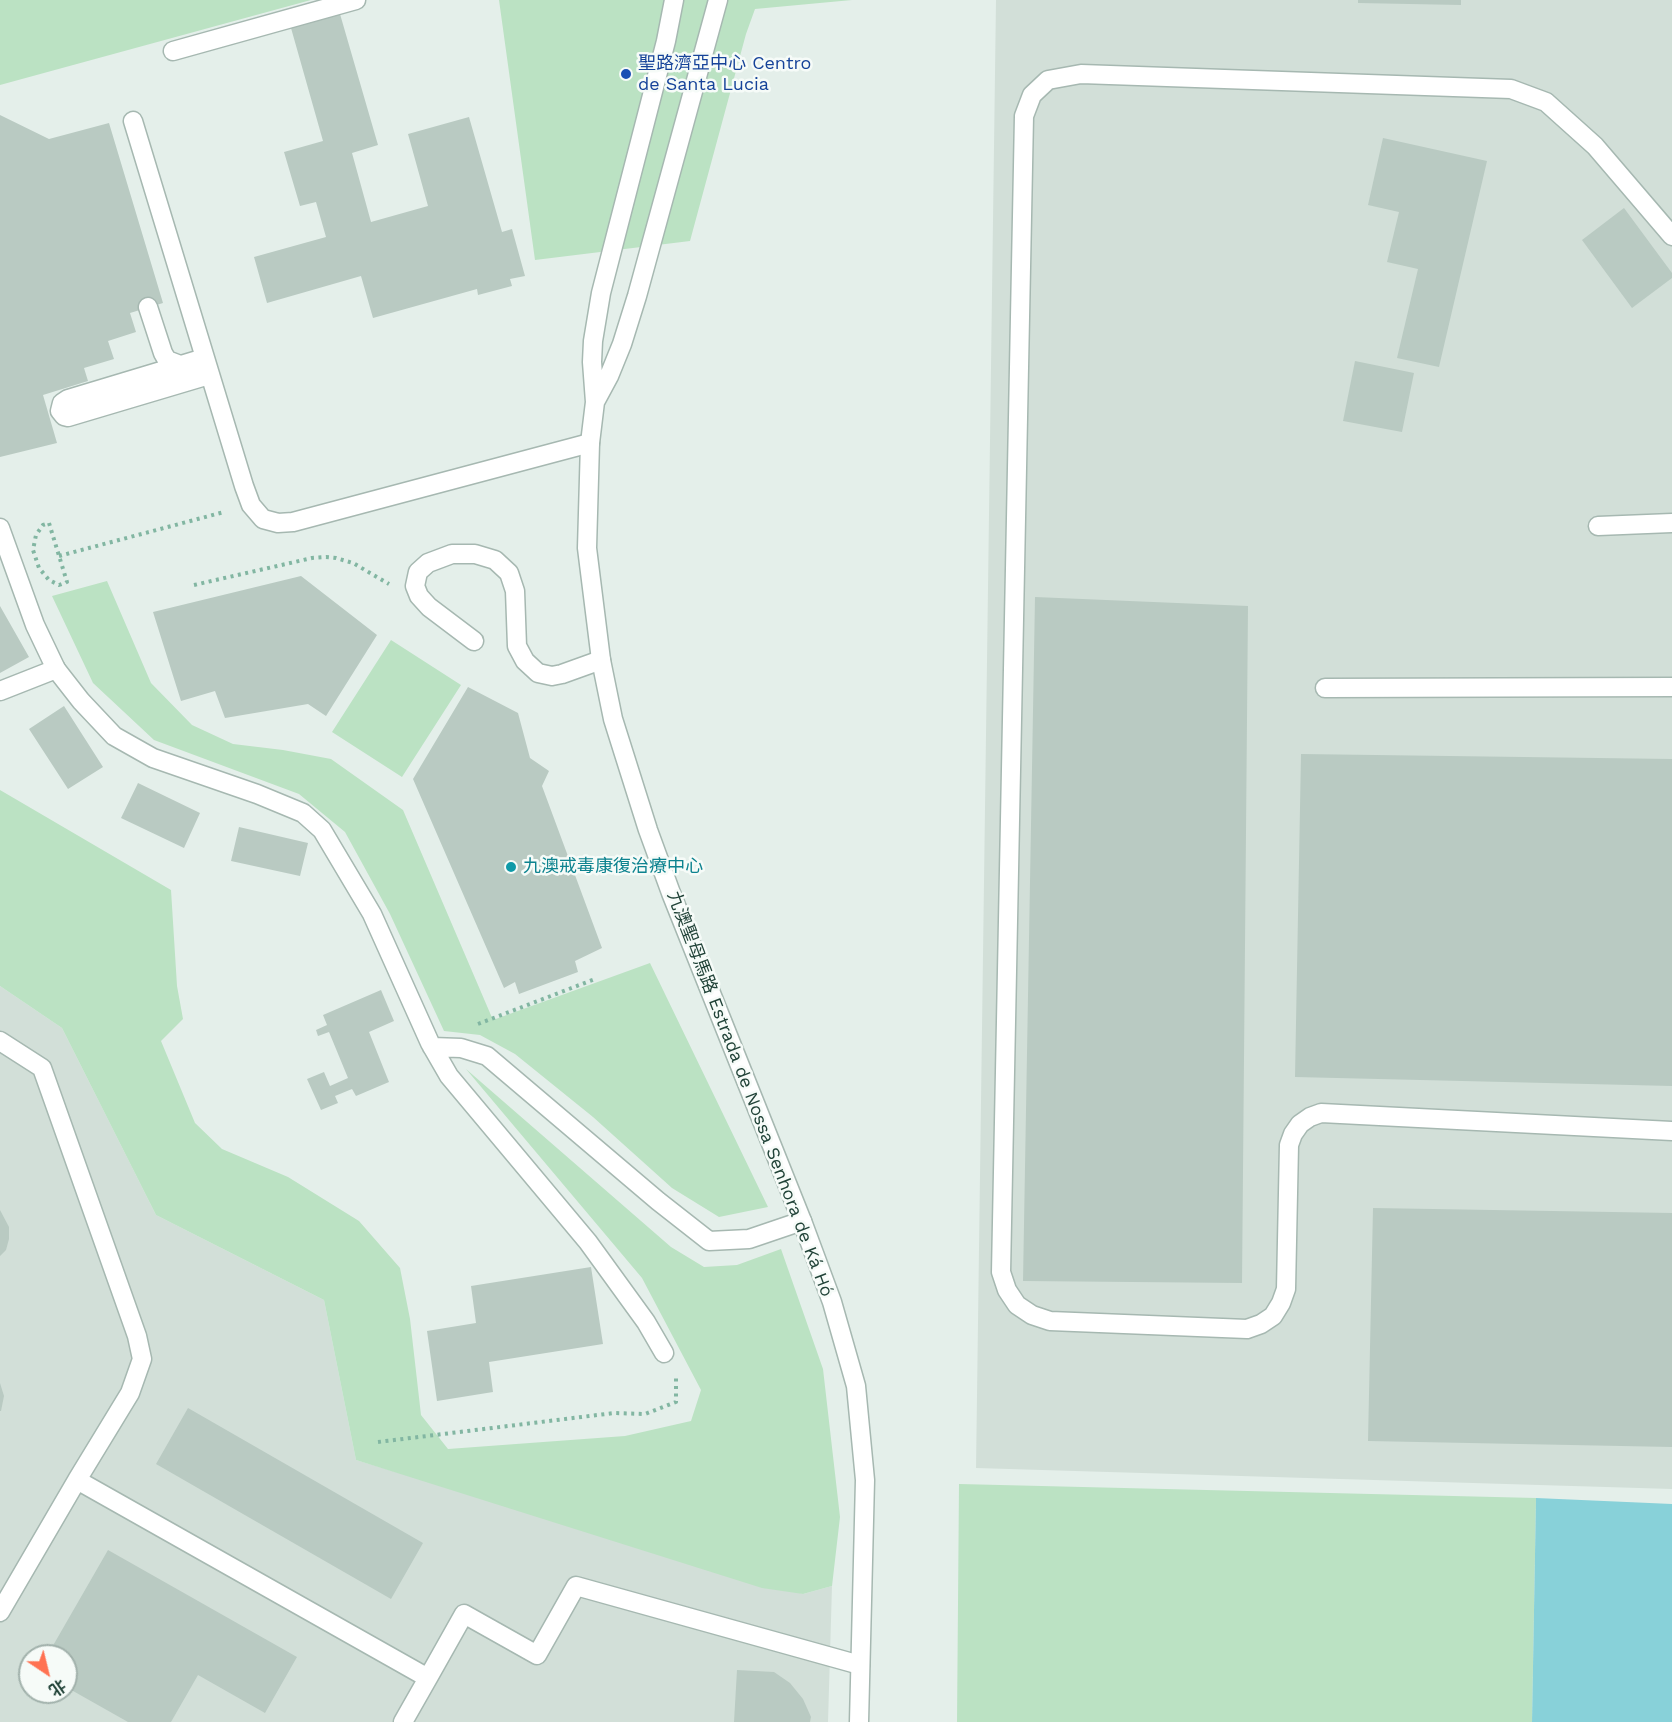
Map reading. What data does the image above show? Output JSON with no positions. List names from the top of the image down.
{
  "streets": {
    "street": ["九澳聖母馬路 Estrada de Nossa Senhora de Ká Hó"]
  },
  "places": ["聖路濟亞中心 Centro de Santa Lucia", "九澳戒毒康復治療中心"],
  "north": "bottom right"
}
